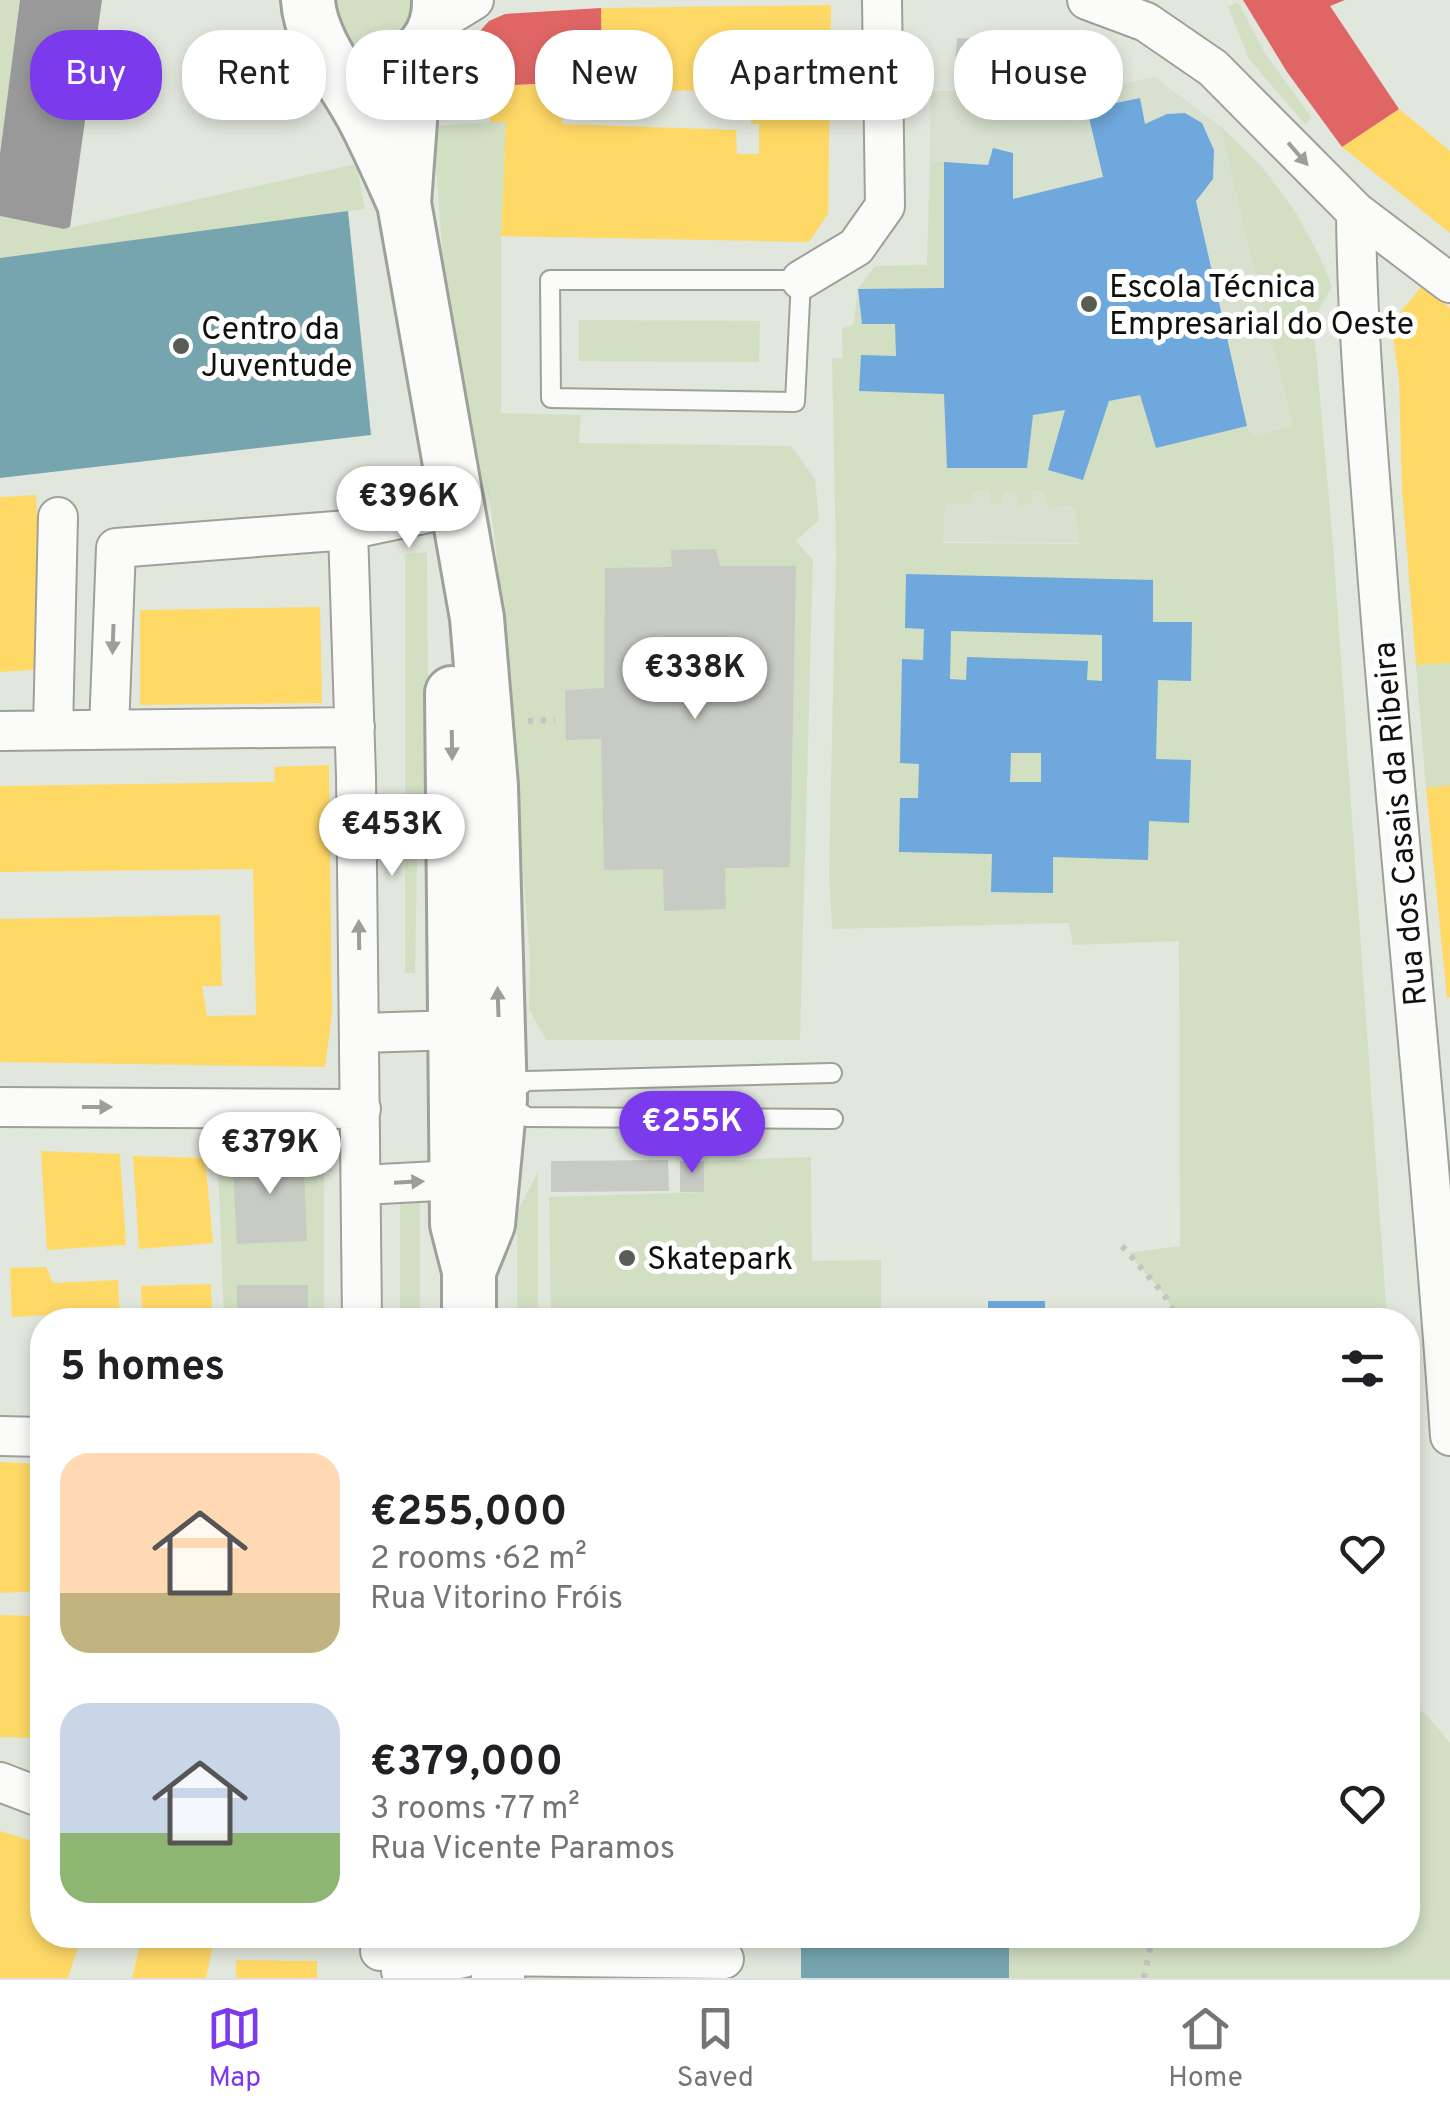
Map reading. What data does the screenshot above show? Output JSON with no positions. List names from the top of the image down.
{
  "streets": {
    "street": ["Rua dos Casais da Ribeira"]
  },
  "places": ["Escola Técnica Empresarial do Oeste", "Centro da Juventude", "Skatepark"],
  "page": {
    "chip": [
      "Buy",
      "Rent",
      "Filters",
      "New",
      "Apartment",
      "House"
    ],
    "price": [
      "€396K",
      "€338K",
      "€453K",
      "€255K",
      "€379K"
    ],
    "heading": "5 homes",
    "list": [
      {
        "name": "€255,000",
        "note": "2 rooms · 62 m² · Rua Vitorino Fróis"
      },
      {
        "name": "€379,000",
        "note": "3 rooms · 77 m² · Rua Vicente Paramos"
      }
    ],
    "tabs": ["Map", "Saved", "Home"]
  }
}
